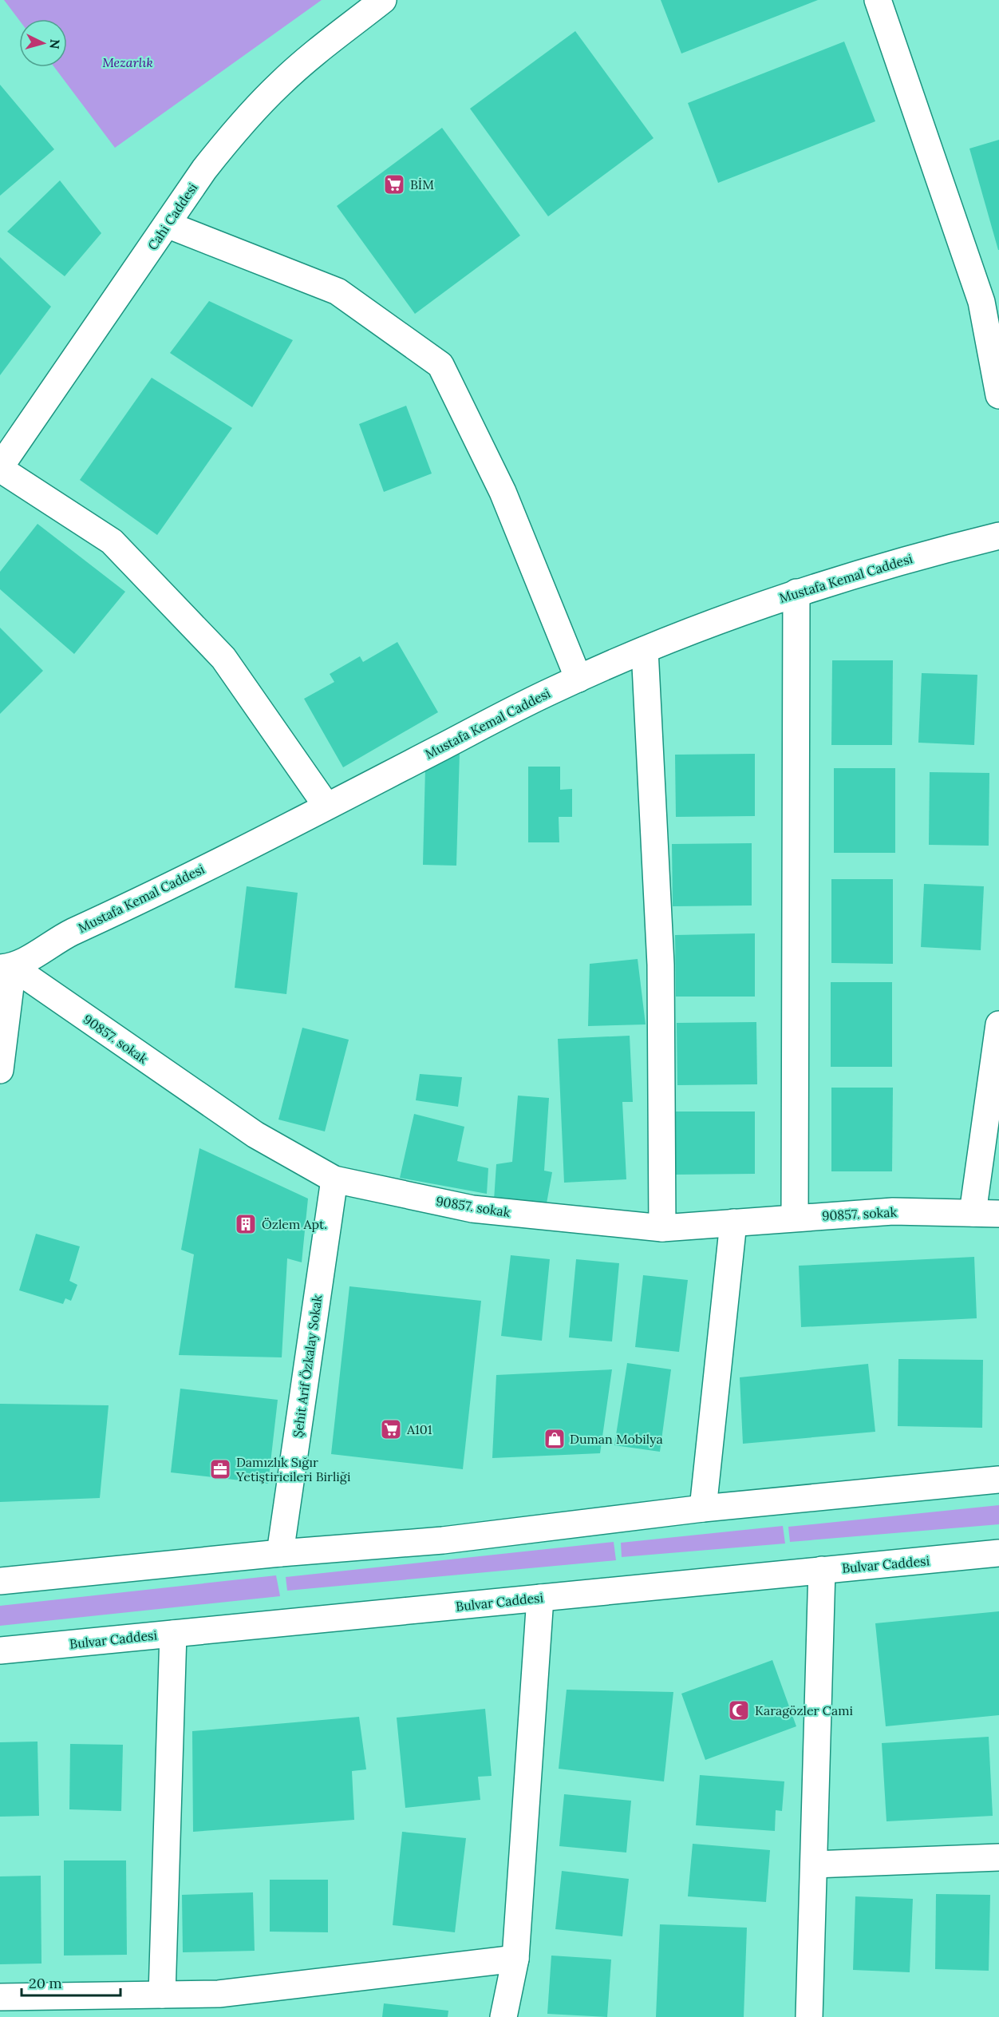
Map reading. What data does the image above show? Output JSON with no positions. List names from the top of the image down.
{
  "streets": {
    "street": [
      "Cahi Caddesi",
      "Mustafa Kemal Caddesi",
      "90857. sokak",
      "Şehit Arif Özkalay Sokak",
      "Bulvar Caddesi"
    ]
  },
  "crossings": [
    ["Mustafa Kemal Caddesi", "90857. sokak"],
    ["90857. sokak", "Şehit Arif Özkalay Sokak"]
  ],
  "parks": ["Mezarlık"],
  "places": {
    "supermarket": ["BİM", "A101"],
    "building": ["Özlem Apt."],
    "shop": ["Duman Mobilya"],
    "office": ["Damızlık Sığır Yetiştiricileri Birliği"],
    "mosque": ["Karagözler Cami"]
  },
  "scale_bar": "20 m",
  "north": "right"
}
